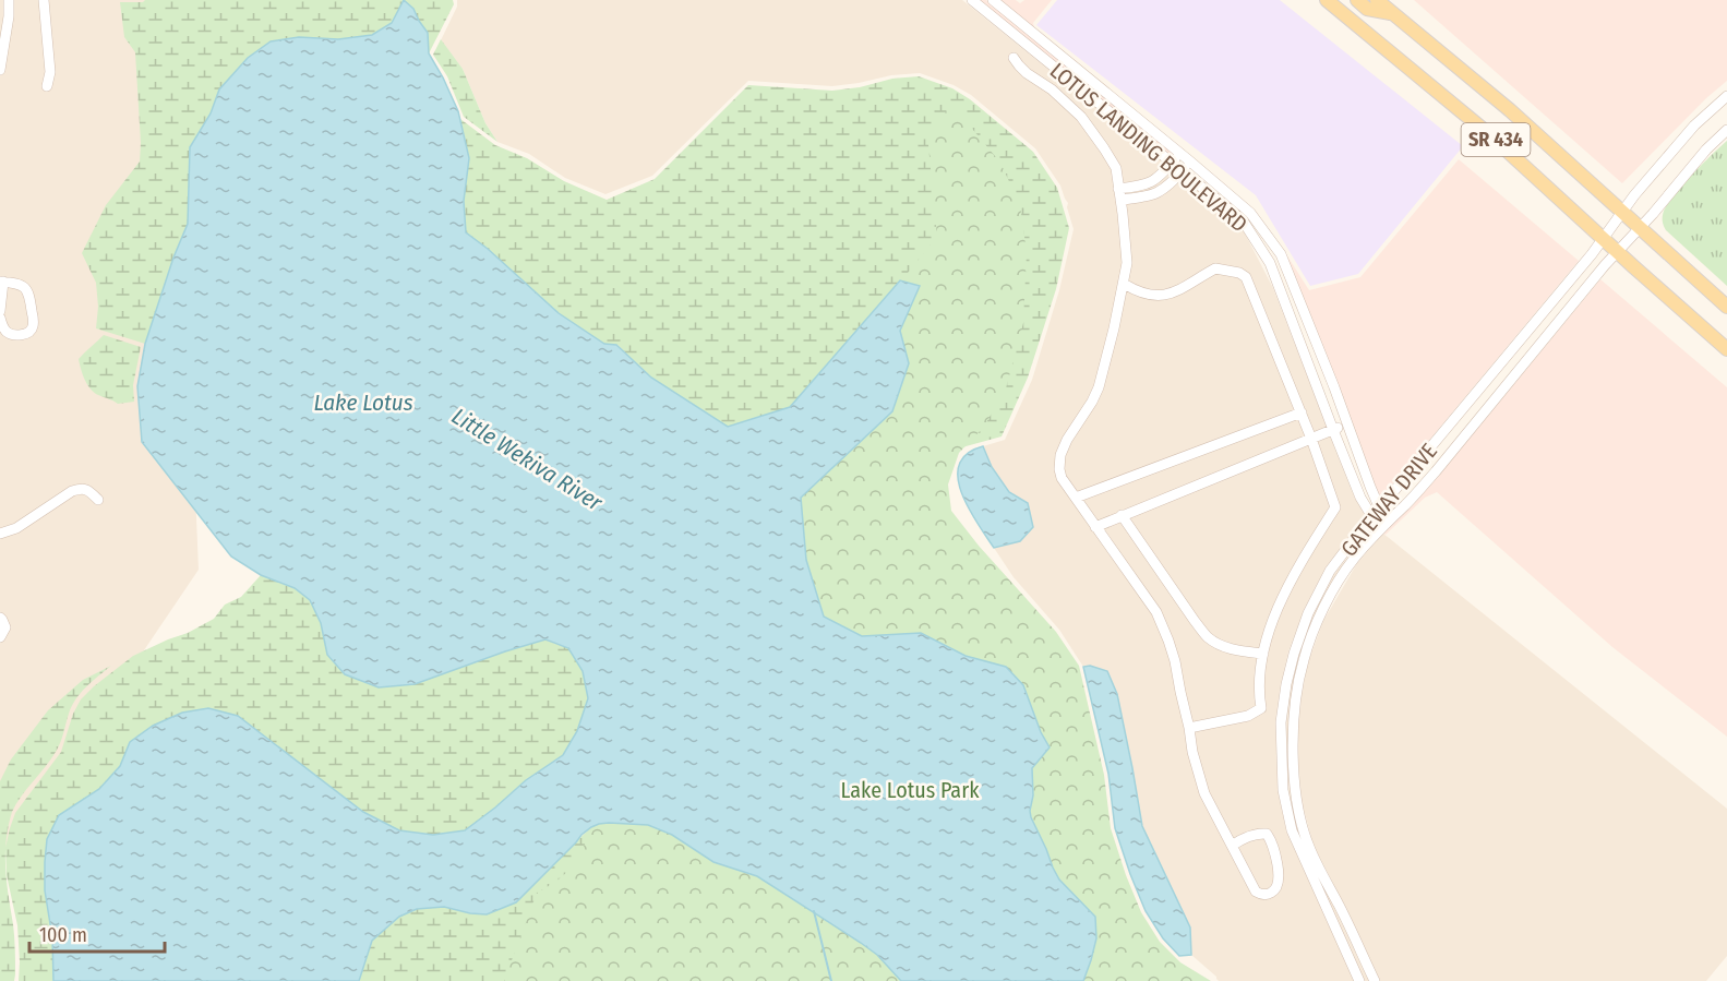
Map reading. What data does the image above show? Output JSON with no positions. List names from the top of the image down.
{
  "streets": {
    "main road": ["SR 434"],
    "street": ["LOTUS LANDING BOULEVARD", "GATEWAY DRIVE"]
  },
  "crossings": [
    ["SR 434", "GATEWAY DRIVE"],
    ["LOTUS LANDING BOULEVARD", "GATEWAY DRIVE"]
  ],
  "water": ["Lake Lotus", "Little Wekiva River"],
  "parks": ["Lake Lotus Park"],
  "scale_bar": "100 m"
}
